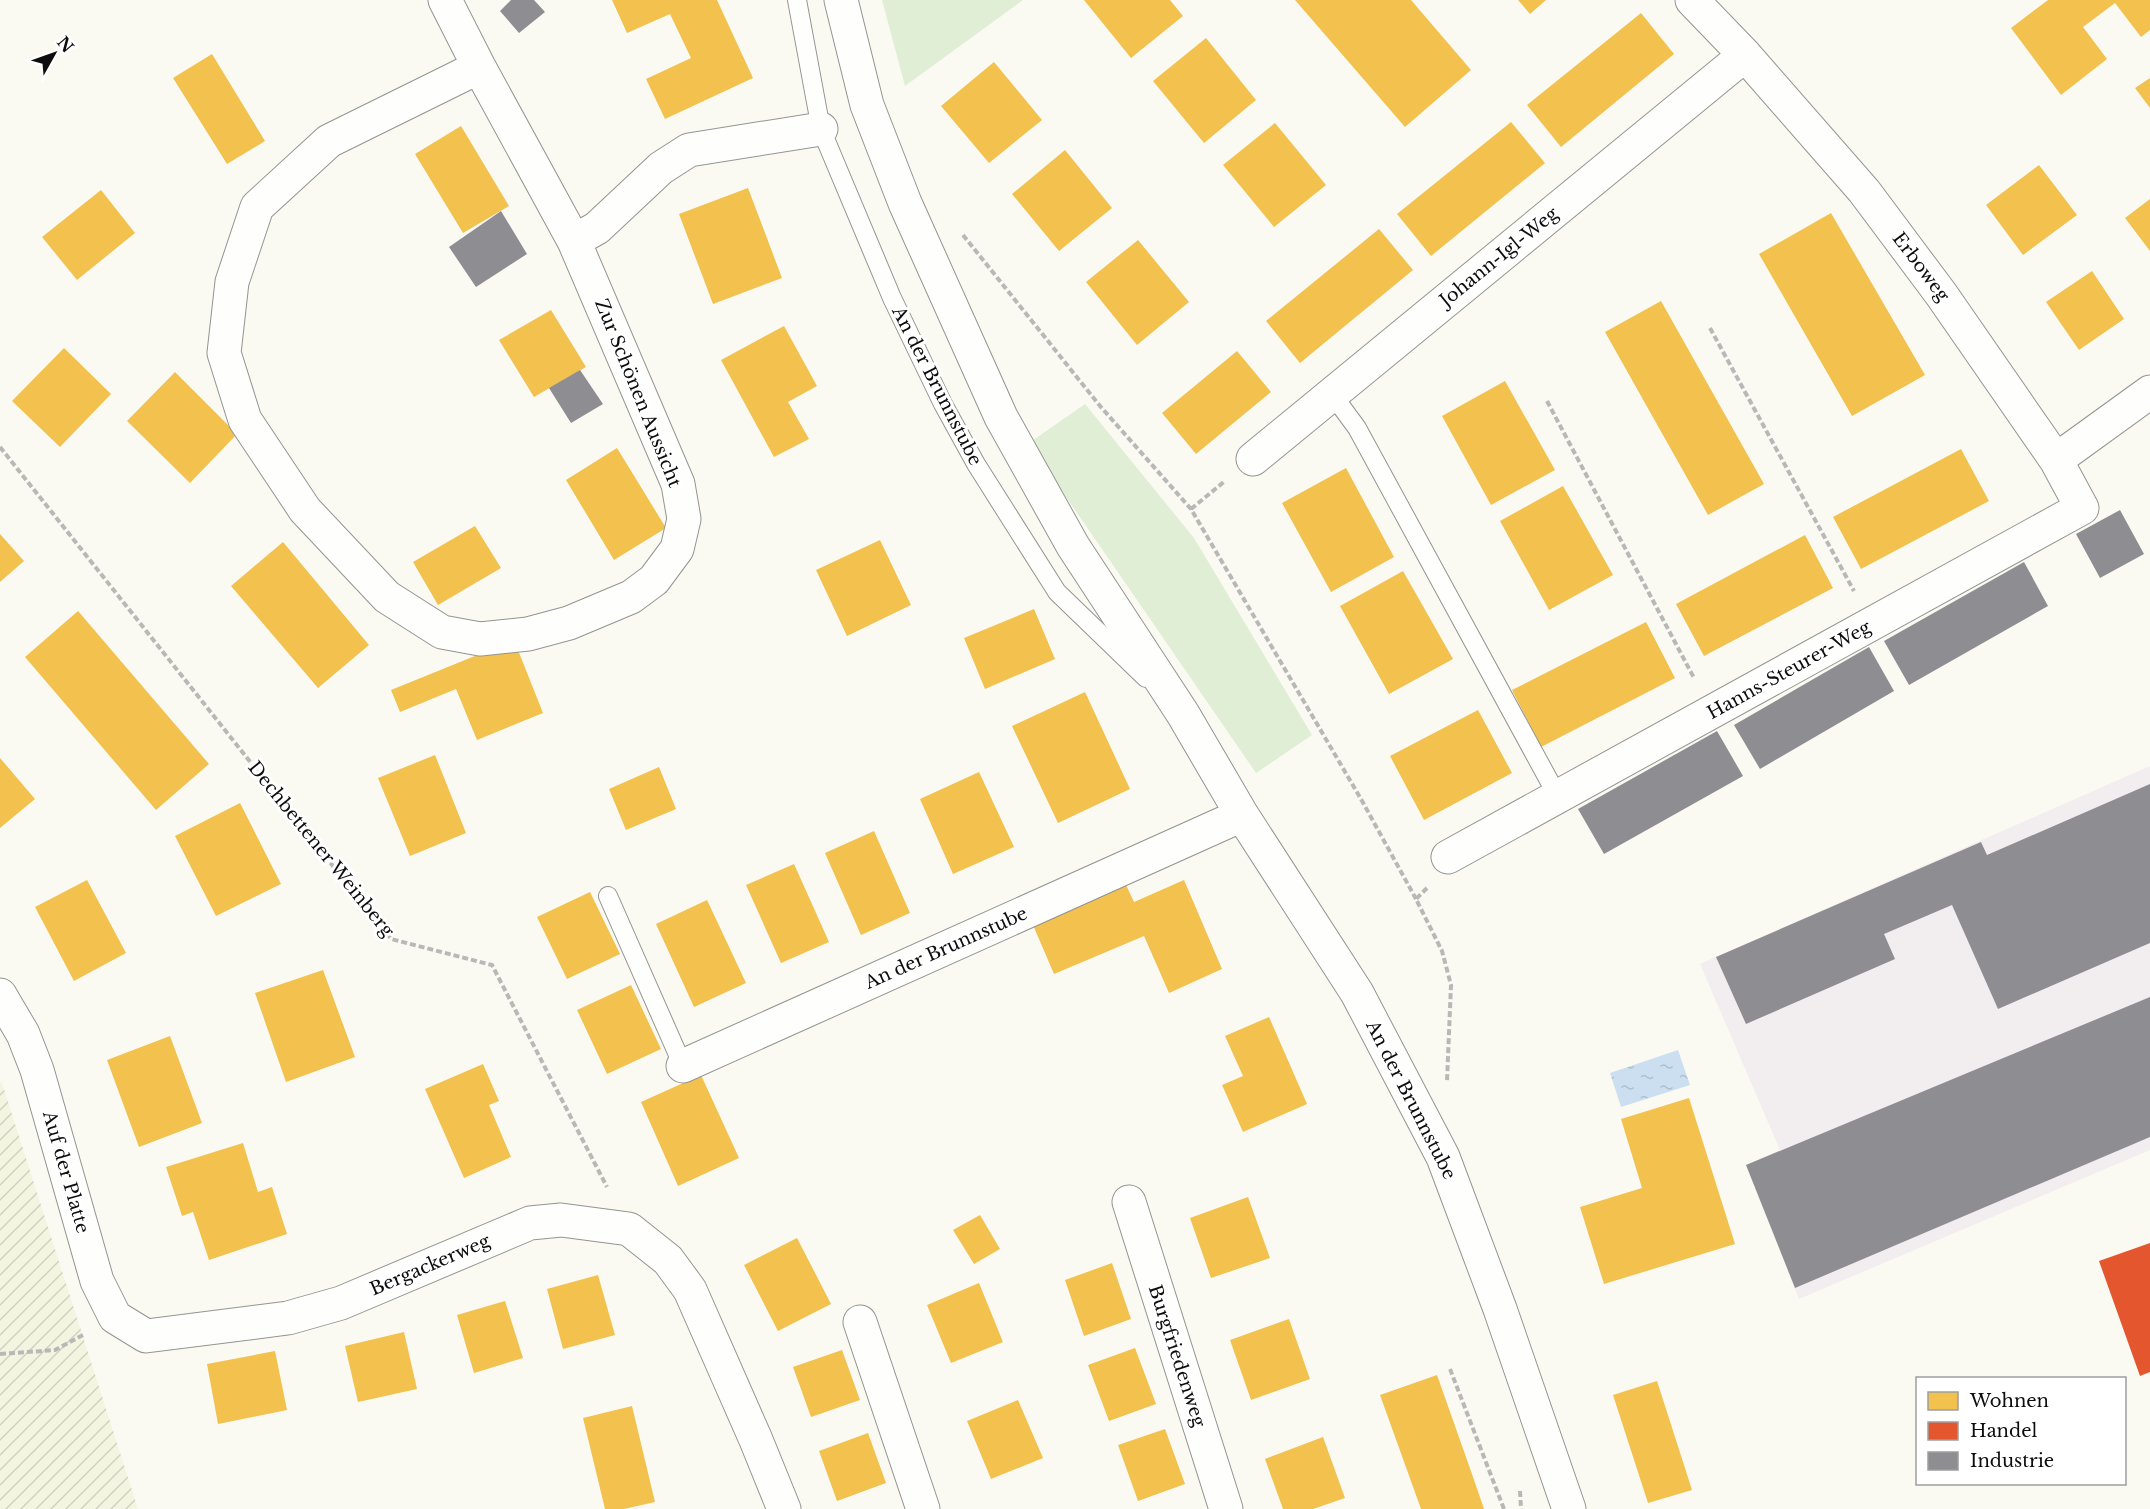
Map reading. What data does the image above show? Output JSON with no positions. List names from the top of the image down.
{
  "streets": {
    "street": [
      "Johann-Igl-Weg",
      "Erboweg",
      "An der Brunnstube",
      "Zur Schönen Aussicht",
      "Hanns-Steurer-Weg",
      "Auf der Platte",
      "Bergackerweg",
      "Burgfriedenweg"
    ],
    "path": ["Dechbettener Weinberg"]
  },
  "crossings": [
    ["Johann-Igl-Weg", "Erboweg"],
    ["Erboweg", "Hanns-Steurer-Weg"],
    ["Dechbettener Weinberg", "Bergackerweg"],
    ["Auf der Platte", "Bergackerweg"]
  ],
  "legend": ["Wohnen", "Handel", "Industrie"],
  "north": "top right"
}
